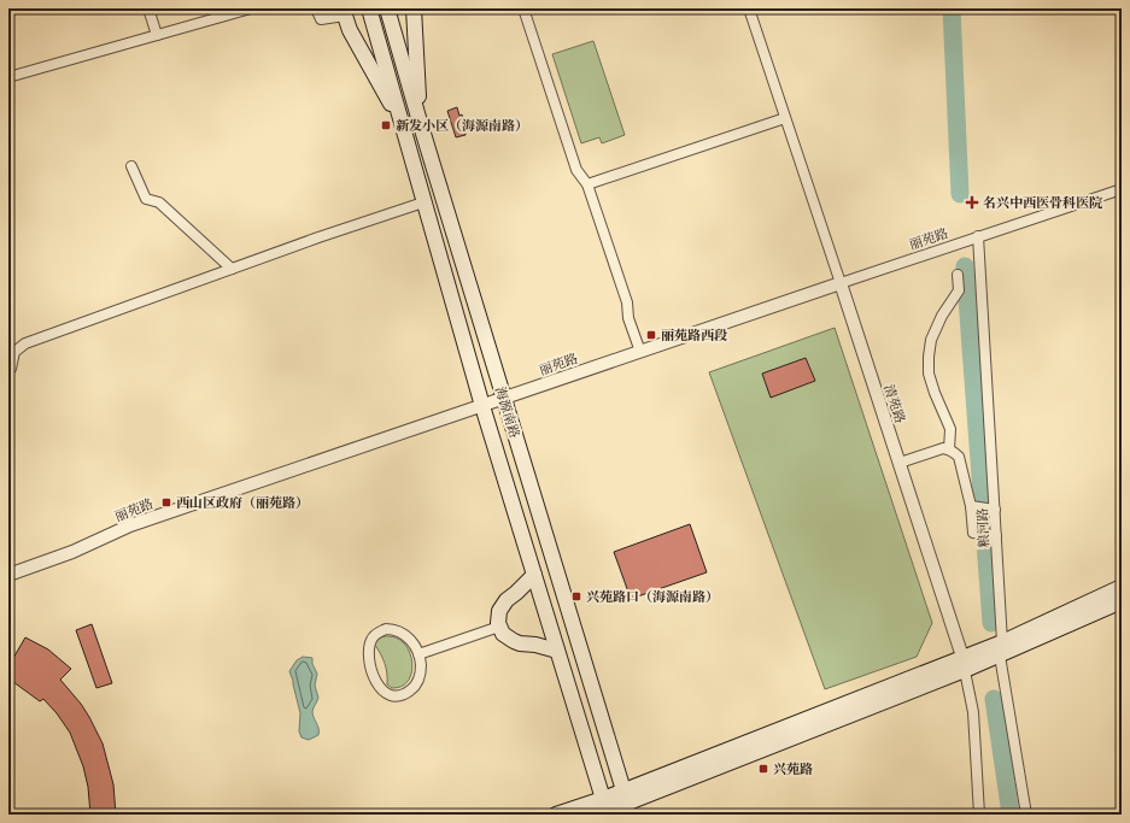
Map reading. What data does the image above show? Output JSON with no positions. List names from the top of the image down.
{
  "streets": {
    "main road": ["海源南路"],
    "street": ["丽苑路", "清苑路", "粮河路"]
  },
  "crossings": [
    ["丽苑路", "清苑路"],
    ["丽苑路", "海源南路"],
    ["丽苑路", "粮河路"]
  ],
  "places": {
    "transit": [
      "新发小区（海源南路）",
      "丽苑路西段",
      "西山区政府（丽苑路）",
      "兴苑路口（海源南路）",
      "兴苑路"
    ],
    "health": ["名兴中西医骨科医院"]
  }
}
